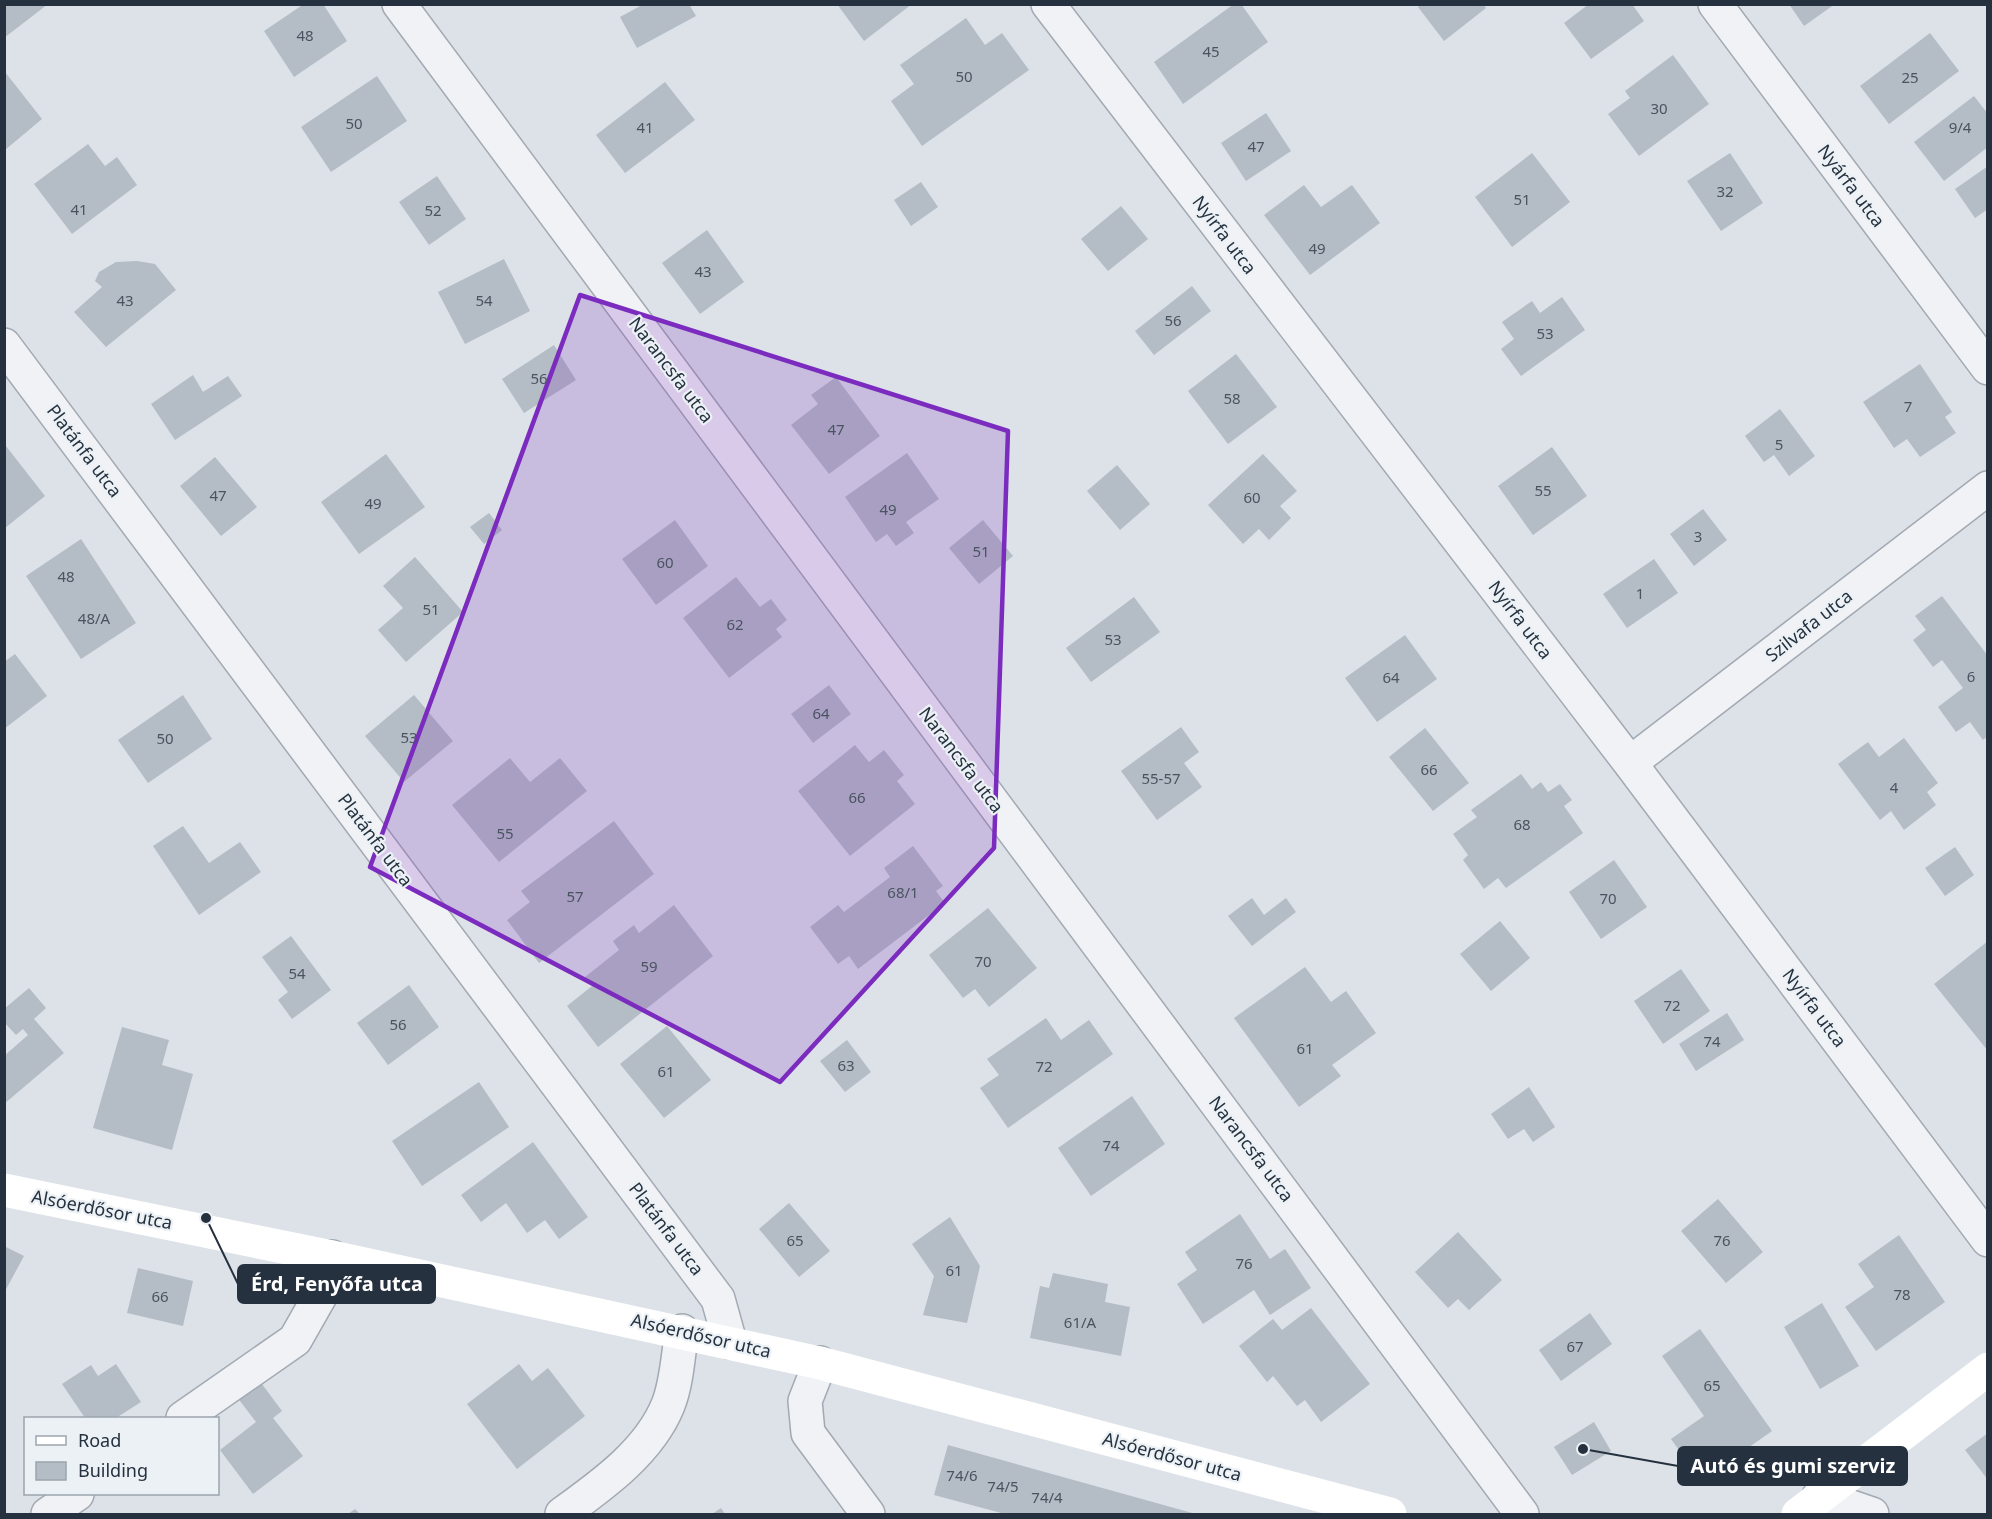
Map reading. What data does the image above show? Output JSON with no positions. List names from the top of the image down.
{
  "streets": {
    "street": [
      "Nyárfa utca",
      "Nyírfa utca",
      "Narancsfa utca",
      "Platánfa utca",
      "Szilvafa utca",
      "Alsóerdősor utca"
    ]
  },
  "crossings": [
    ["Nyírfa utca", "Szilvafa utca"],
    ["Platánfa utca", "Alsóerdősor utca"]
  ],
  "places": ["Érd, Fenyőfa utca", "Autó és gumi szerviz"],
  "house_numbers": [
    "48",
    "45",
    "50",
    "25",
    "30",
    "50",
    "41",
    "9/4",
    "47",
    "32",
    "51",
    "41",
    "52",
    "49",
    "43",
    "43",
    "54",
    "56",
    "53",
    "56",
    "58",
    "7",
    "47",
    "5",
    "55",
    "47",
    "60",
    "49",
    "49",
    "3",
    "51",
    "60",
    "48",
    "1",
    "51",
    "48/A",
    "62",
    "53",
    "6",
    "64",
    "64",
    "53",
    "50",
    "66",
    "55-57",
    "4",
    "66",
    "68",
    "55",
    "68/1",
    "57",
    "70",
    "70",
    "59",
    "54",
    "72",
    "56",
    "74",
    "61",
    "63",
    "72",
    "61",
    "74",
    "65",
    "76",
    "76",
    "61",
    "78",
    "66",
    "61/A",
    "67",
    "65",
    "74/6",
    "74/5",
    "74/4"
  ],
  "legend": ["Road", "Building"]
}
